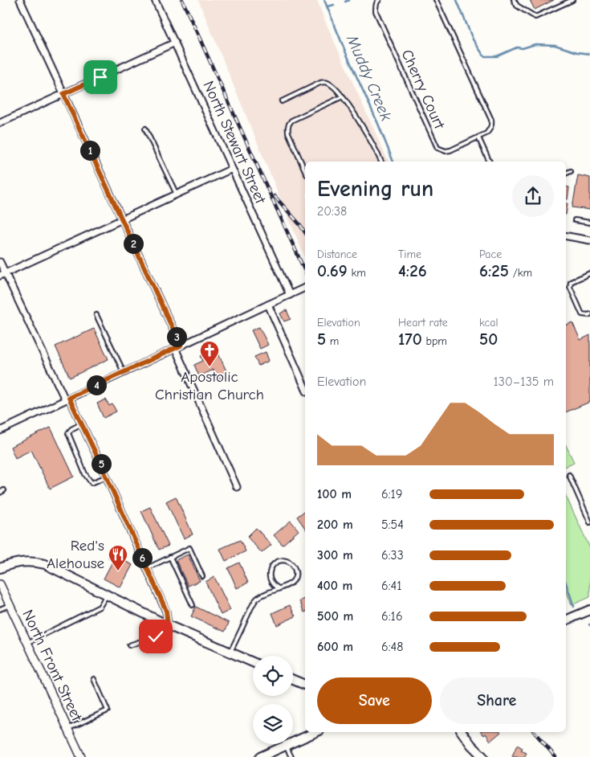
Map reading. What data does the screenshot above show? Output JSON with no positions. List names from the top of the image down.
{
  "streets": {
    "street": ["North Stewart Street", "North Front Street"],
    "lane": ["Cherry Court"]
  },
  "water": ["Muddy Creek"],
  "places": {
    "church": ["Apostolic Christian Church"],
    "restaurant": ["Red's Alehouse"]
  },
  "page": {
    "pins": [
      "1",
      "2",
      "3",
      "4",
      "5",
      "6"
    ],
    "heading": ["Evening run", "20:38"],
    "stats": [
      ["Distance", "0.69 km"],
      ["Time", "4:26"],
      ["Pace", "6:25 /km"],
      ["Elevation", "5 m"],
      ["Heart rate", "170 bpm"],
      ["kcal", "50"]
    ],
    "chart": ["Elevation", "130–135 m"],
    "list": [
      {
        "name": "100 m",
        "note": "6:19"
      },
      {
        "name": "200 m",
        "note": "5:54"
      },
      {
        "name": "300 m",
        "note": "6:33"
      },
      {
        "name": "400 m",
        "note": "6:41"
      },
      {
        "name": "500 m",
        "note": "6:16"
      },
      {
        "name": "600 m",
        "note": "6:48"
      }
    ],
    "buttons": ["Save", "Share"]
  }
}
